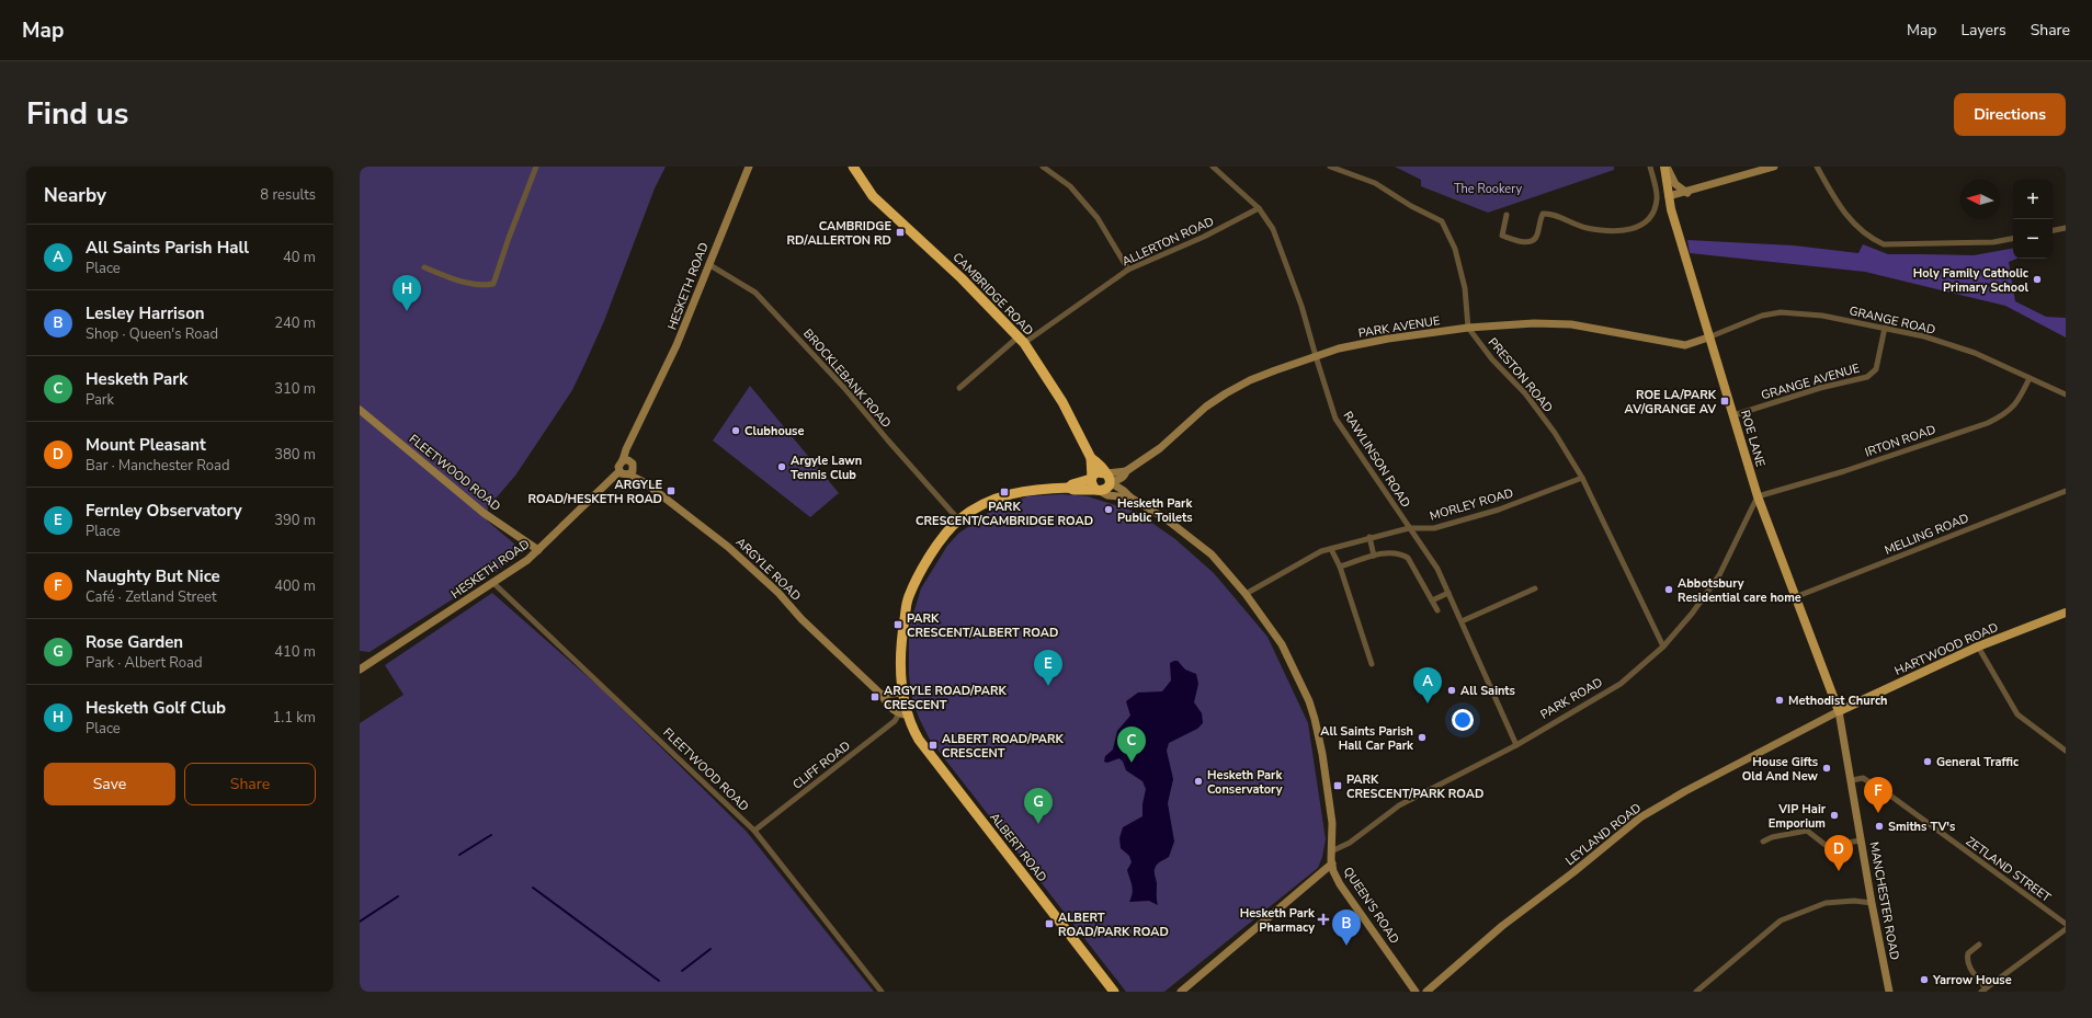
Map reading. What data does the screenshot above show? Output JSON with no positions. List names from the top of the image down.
{
  "streets": {
    "highway": ["CAMBRIDGE ROAD", "ALBERT ROAD"],
    "main road": ["ROE LANE", "HARTWOOD ROAD"],
    "street": [
      "ALLERTON ROAD",
      "HESKETH ROAD",
      "GRANGE ROAD",
      "PARK AVENUE",
      "PRESTON ROAD",
      "BROCKLEBANK ROAD",
      "GRANGE AVENUE",
      "IRTON ROAD",
      "RAWLINSON ROAD",
      "FLEETWOOD ROAD",
      "MORLEY ROAD",
      "MELLING ROAD",
      "ARGYLE ROAD",
      "PARK ROAD",
      "CLIFF ROAD",
      "LEYLAND ROAD",
      "ZETLAND STREET",
      "MANCHESTER ROAD",
      "QUEEN'S ROAD"
    ]
  },
  "crossings": [
    ["ALLERTON ROAD", "CAMBRIDGE ROAD"],
    ["ALLERTON ROAD", "RAWLINSON ROAD"],
    ["HESKETH ROAD", "BROCKLEBANK ROAD"],
    ["HESKETH ROAD", "FLEETWOOD ROAD"],
    ["HESKETH ROAD", "ARGYLE ROAD"],
    ["CAMBRIDGE ROAD", "PARK AVENUE"],
    ["CAMBRIDGE ROAD", "QUEEN'S ROAD"],
    ["GRANGE ROAD", "PARK AVENUE"],
    ["GRANGE ROAD", "GRANGE AVENUE"],
    ["GRANGE ROAD", "ROE LANE"],
    ["GRANGE ROAD", "IRTON ROAD"],
    ["PARK AVENUE", "PRESTON ROAD"],
    ["PARK AVENUE", "ROE LANE"],
    ["PARK AVENUE", "RAWLINSON ROAD"],
    ["PARK AVENUE", "QUEEN'S ROAD"],
    ["PRESTON ROAD", "MORLEY ROAD"],
    ["PRESTON ROAD", "PARK ROAD"],
    ["BROCKLEBANK ROAD", "ALBERT ROAD"],
    ["GRANGE AVENUE", "ROE LANE"],
    ["ROE LANE", "IRTON ROAD"],
    ["ROE LANE", "MELLING ROAD"],
    ["ROE LANE", "HARTWOOD ROAD"],
    ["ROE LANE", "PARK ROAD"],
    ["ROE LANE", "LEYLAND ROAD"],
    ["ROE LANE", "MANCHESTER ROAD"],
    ["IRTON ROAD", "PARK ROAD"],
    ["RAWLINSON ROAD", "MORLEY ROAD"],
    ["RAWLINSON ROAD", "PARK ROAD"],
    ["FLEETWOOD ROAD", "CLIFF ROAD"],
    ["MORLEY ROAD", "QUEEN'S ROAD"],
    ["ARGYLE ROAD", "CLIFF ROAD"],
    ["ARGYLE ROAD", "ALBERT ROAD"],
    ["HARTWOOD ROAD", "LEYLAND ROAD"],
    ["HARTWOOD ROAD", "MANCHESTER ROAD"],
    ["PARK ROAD", "QUEEN'S ROAD"],
    ["CLIFF ROAD", "ALBERT ROAD"],
    ["LEYLAND ROAD", "MANCHESTER ROAD"],
    ["ZETLAND STREET", "MANCHESTER ROAD"]
  ],
  "parks": ["The Rookery"],
  "places": {
    "transit": [
      "CAMBRIDGE RD/ALLERTON RD",
      "ROE LA/PARK AV/GRANGE AV",
      "ARGYLE ROAD/HESKETH ROAD",
      "PARK CRESCENT/CAMBRIDGE ROAD",
      "PARK CRESCENT/ALBERT ROAD",
      "ARGYLE ROAD/PARK CRESCENT",
      "ALBERT ROAD/PARK CRESCENT",
      "PARK CRESCENT/PARK ROAD",
      "ALBERT ROAD/PARK ROAD"
    ],
    "other": [
      "Holy Family Catholic Primary School",
      "Clubhouse",
      "Argyle Lawn Tennis Club",
      "Hesketh Park Public Toilets",
      "Abbotsbury Residential care home",
      "All Saints",
      "Methodist Church",
      "All Saints Parish Hall Car Park",
      "General Traffic",
      "House Gifts Old And New",
      "Hesketh Park Conservatory",
      "VIP Hair Emporium",
      "Smiths TV's",
      "Yarrow House"
    ],
    "health": ["Hesketh Park Pharmacy"]
  },
  "north": "left",
  "page": {
    "header": "Map",
    "nav": ["Map", "Layers", "Share"],
    "title": "Find us",
    "buttons": [
      "Directions",
      ["Save", "Share"]
    ],
    "heading": ["Nearby", "8 results"],
    "map_buttons": ["+", "−"],
    "list": [
      {
        "mark": "A",
        "name": "All Saints Parish Hall",
        "note": "Place",
        "value": "40 m"
      },
      {
        "mark": "B",
        "name": "Lesley Harrison",
        "note": "Shop · Queen's Road",
        "value": "240 m"
      },
      {
        "mark": "C",
        "name": "Hesketh Park",
        "note": "Park",
        "value": "310 m"
      },
      {
        "mark": "D",
        "name": "Mount Pleasant",
        "note": "Bar · Manchester Road",
        "value": "380 m"
      },
      {
        "mark": "E",
        "name": "Fernley Observatory",
        "note": "Place",
        "value": "390 m"
      },
      {
        "mark": "F",
        "name": "Naughty But Nice",
        "note": "Café · Zetland Street",
        "value": "400 m"
      },
      {
        "mark": "G",
        "name": "Rose Garden",
        "note": "Park · Albert Road",
        "value": "410 m"
      },
      {
        "mark": "H",
        "name": "Hesketh Golf Club",
        "note": "Place",
        "value": "1.1 km"
      }
    ],
    "pins": [
      "H",
      "E",
      "A",
      "C",
      "F",
      "G",
      "D",
      "B"
    ]
  }
}
